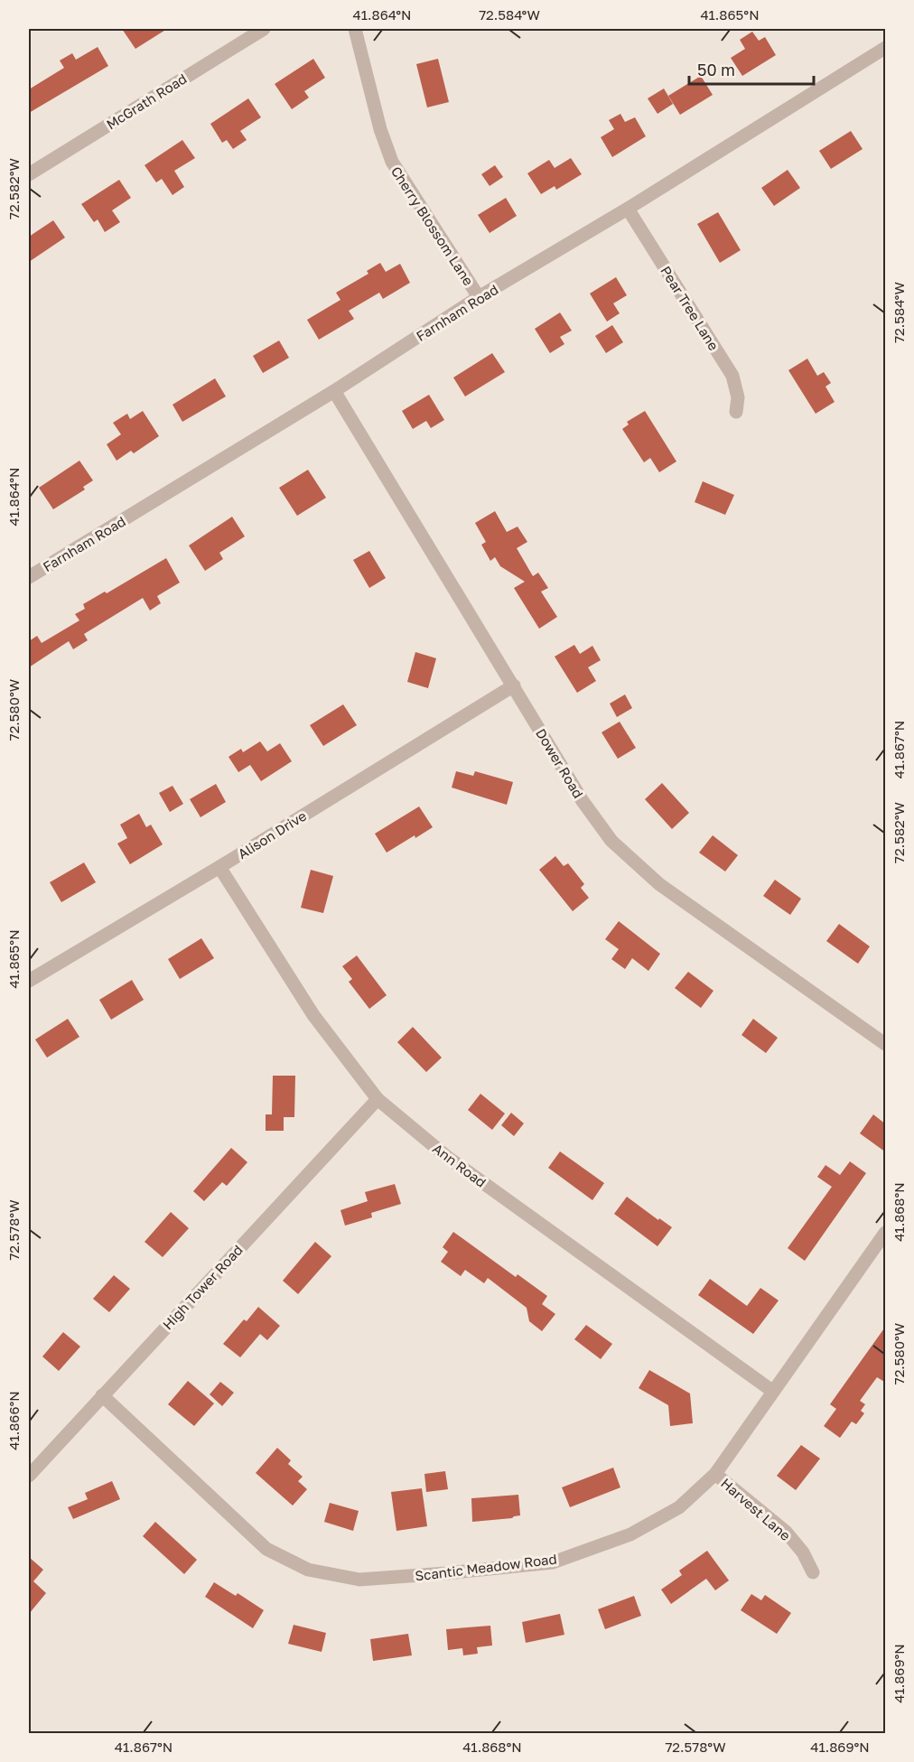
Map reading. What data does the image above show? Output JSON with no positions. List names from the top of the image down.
{
  "streets": {
    "street": [
      "McGrath Road",
      "Cherry Blossom Lane",
      "Pear Tree Lane",
      "Farnham Road",
      "Dower Road",
      "Alison Drive",
      "Ann Road",
      "High Tower Road",
      "Harvest Lane",
      "Scantic Meadow Road"
    ]
  },
  "crossings": [
    ["Cherry Blossom Lane", "Farnham Road"],
    ["Pear Tree Lane", "Farnham Road"],
    ["Farnham Road", "Dower Road"],
    ["Dower Road", "Alison Drive"],
    ["Alison Drive", "Ann Road"],
    ["Ann Road", "High Tower Road"],
    ["Ann Road", "Scantic Meadow Road"],
    ["High Tower Road", "Scantic Meadow Road"],
    ["Harvest Lane", "Scantic Meadow Road"]
  ],
  "scale_bar": "50 m",
  "coordinates": [
    "41.864°N",
    "72.584°W",
    "41.865°N",
    "72.582°W",
    "72.580°W",
    "41.867°N",
    "41.868°N",
    "72.578°W",
    "41.866°N",
    "41.869°N"
  ]
}
